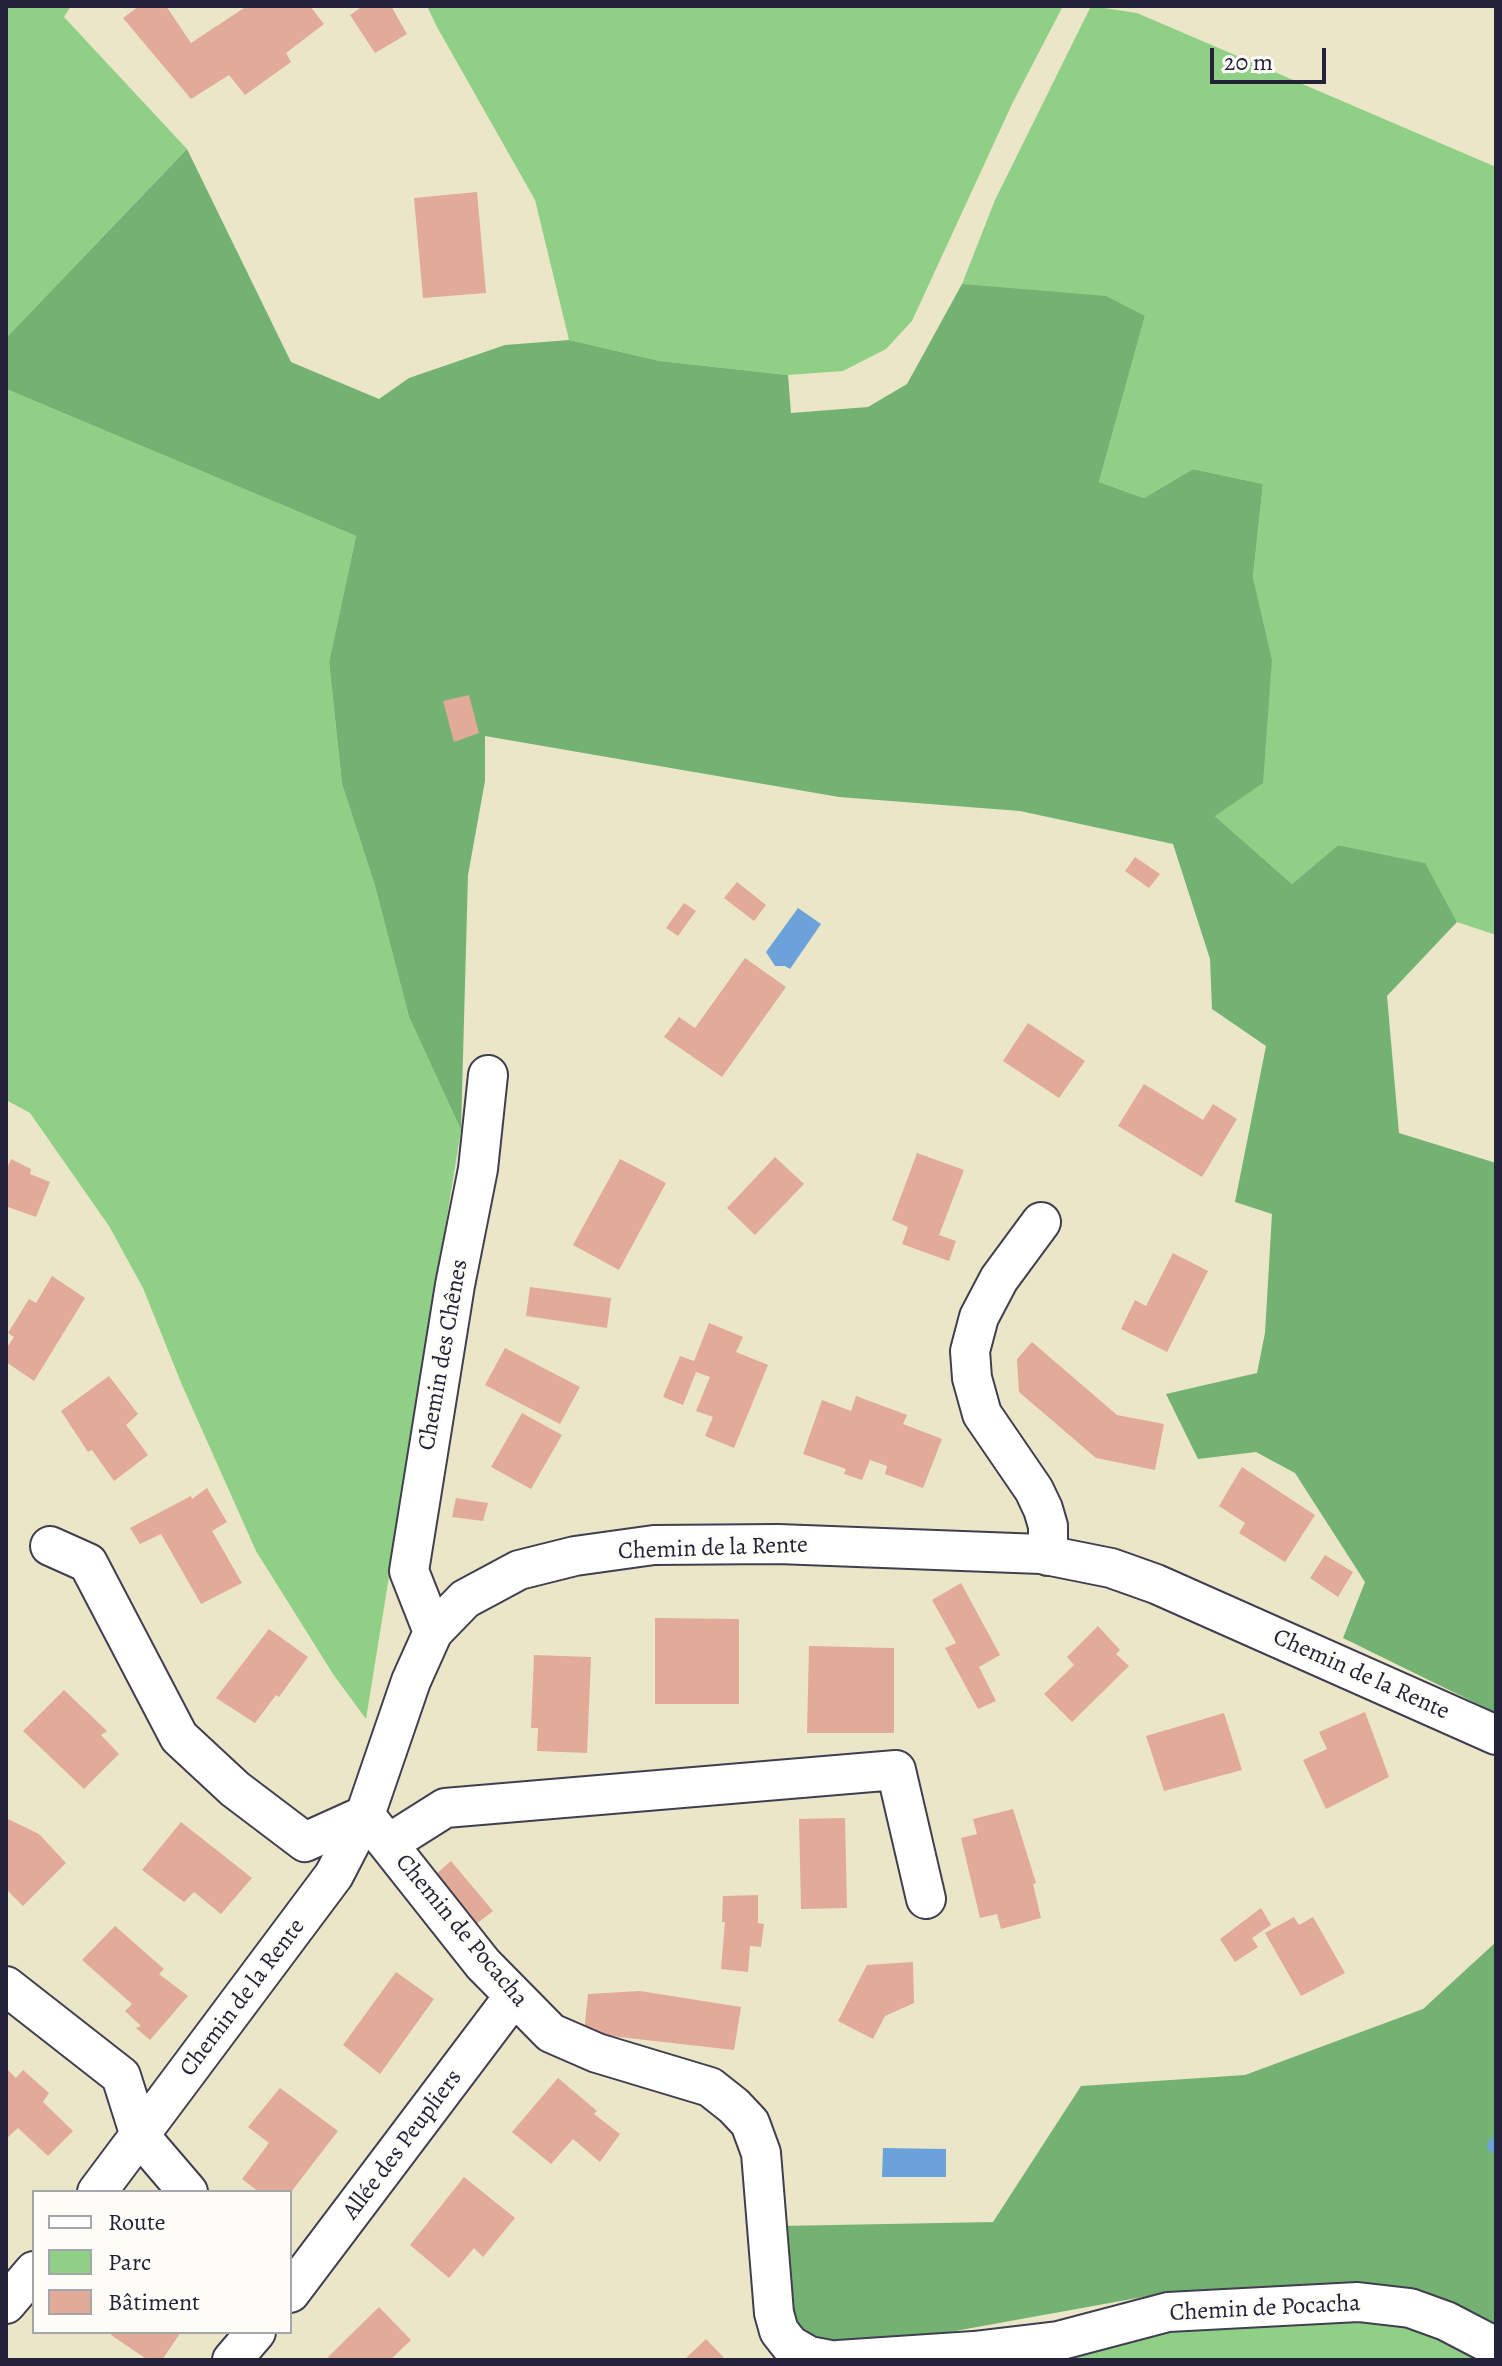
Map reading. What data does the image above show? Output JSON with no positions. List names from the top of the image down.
{
  "streets": {
    "street": [
      "Chemin des Chênes",
      "Chemin de la Rente",
      "Chemin de Pocacha",
      "Allée des Peupliers"
    ]
  },
  "crossings": [
    ["Chemin des Chênes", "Chemin de la Rente"],
    ["Chemin de la Rente", "Chemin de Pocacha"],
    ["Chemin de Pocacha", "Allée des Peupliers"]
  ],
  "legend": ["Route", "Parc", "Bâtiment"],
  "scale_bar": "20 m"
}
